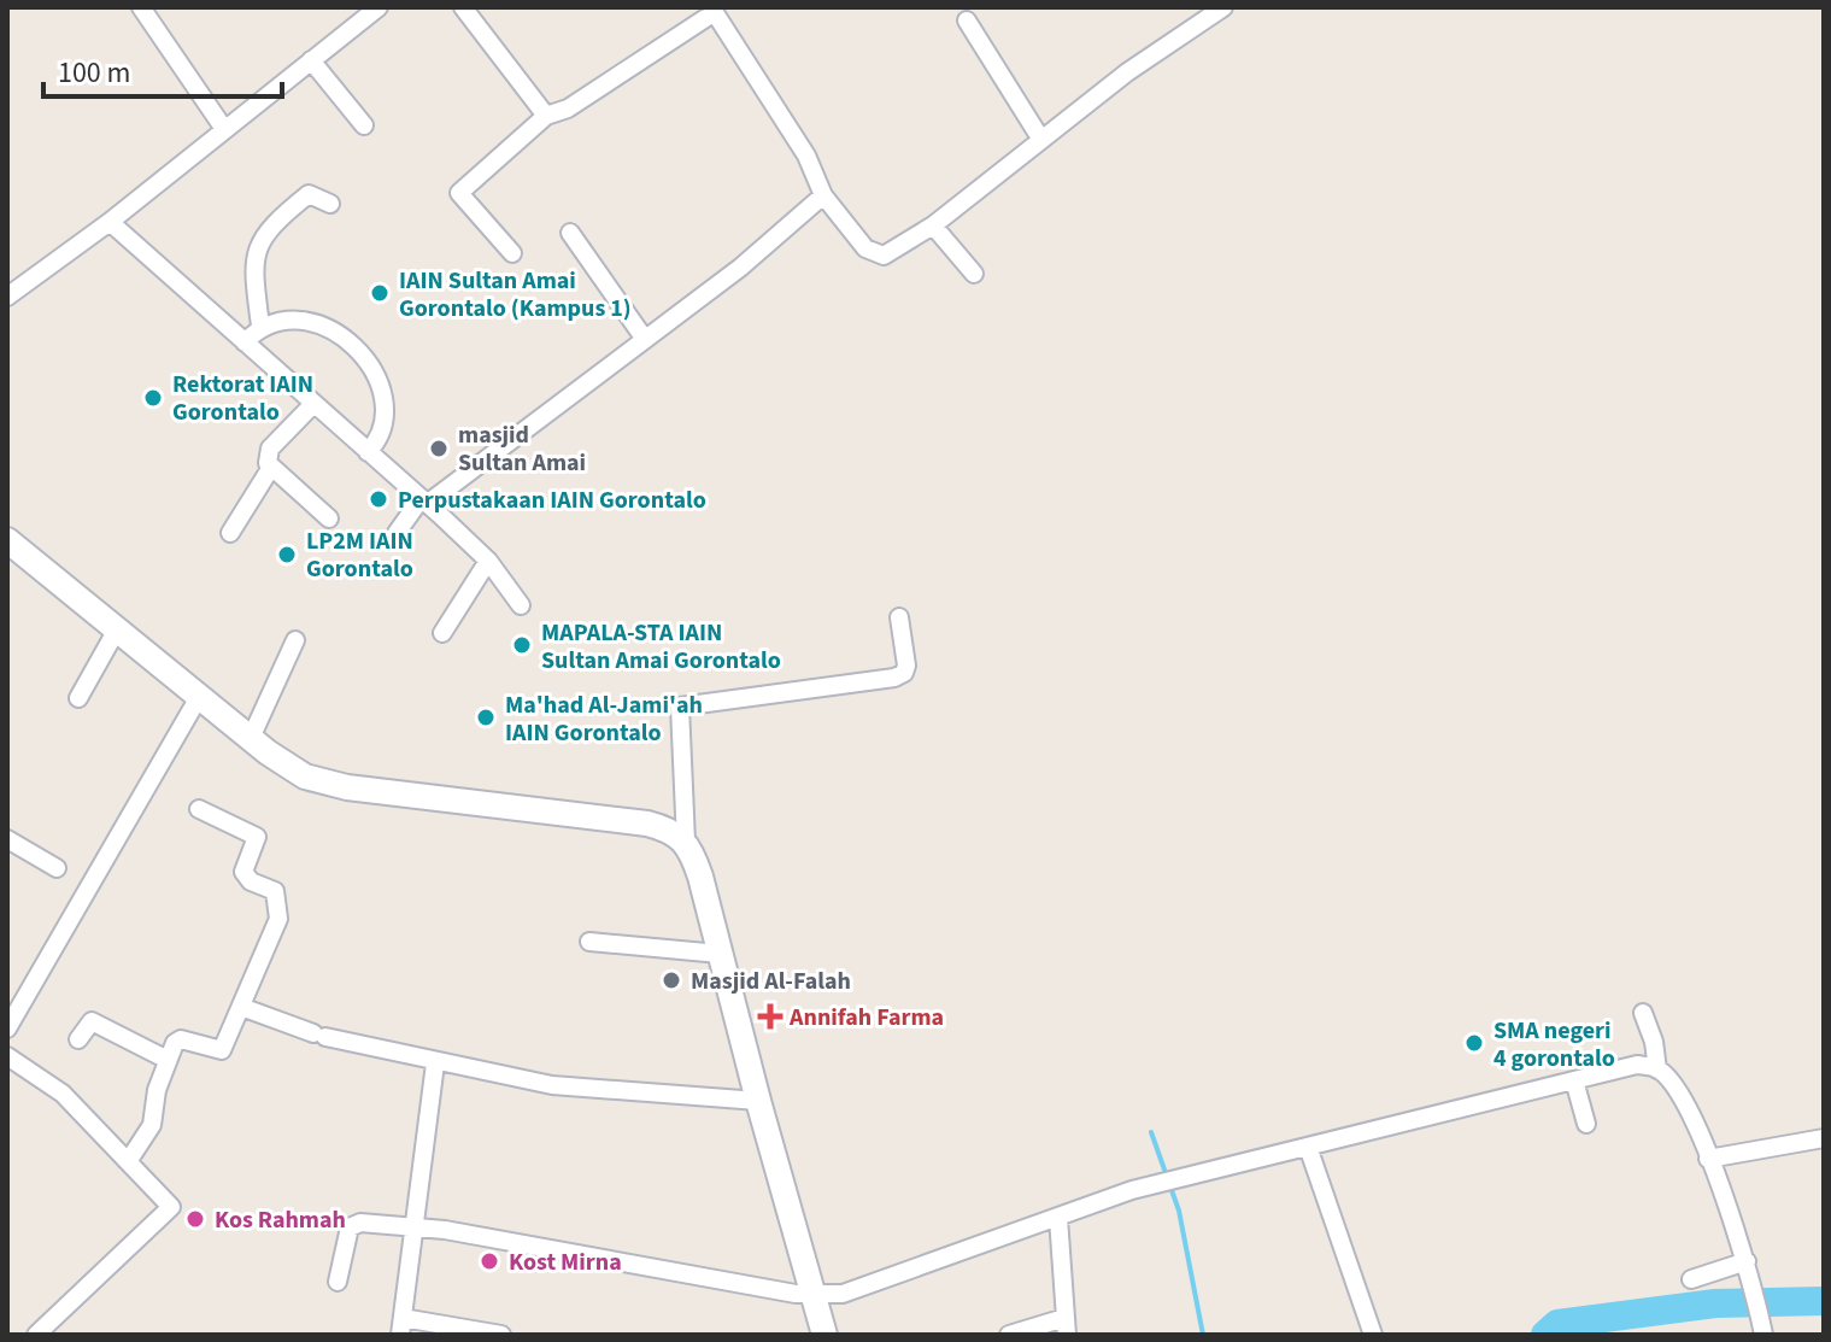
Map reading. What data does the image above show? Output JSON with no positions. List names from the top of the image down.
{
  "places": {
    "other": [
      "IAIN Sultan Amai Gorontalo (Kampus 1)",
      "Rektorat IAIN Gorontalo",
      "masjid Sultan Amai",
      "Perpustakaan IAIN Gorontalo",
      "LP2M IAIN Gorontalo",
      "MAPALA-STA IAIN Sultan Amai Gorontalo",
      "Ma'had Al-Jami'ah IAIN Gorontalo",
      "Masjid Al-Falah",
      "SMA negeri 4 gorontalo",
      "Kos Rahmah",
      "Kost Mirna"
    ],
    "health": ["Annifah Farma"]
  },
  "scale_bar": "100 m"
}
